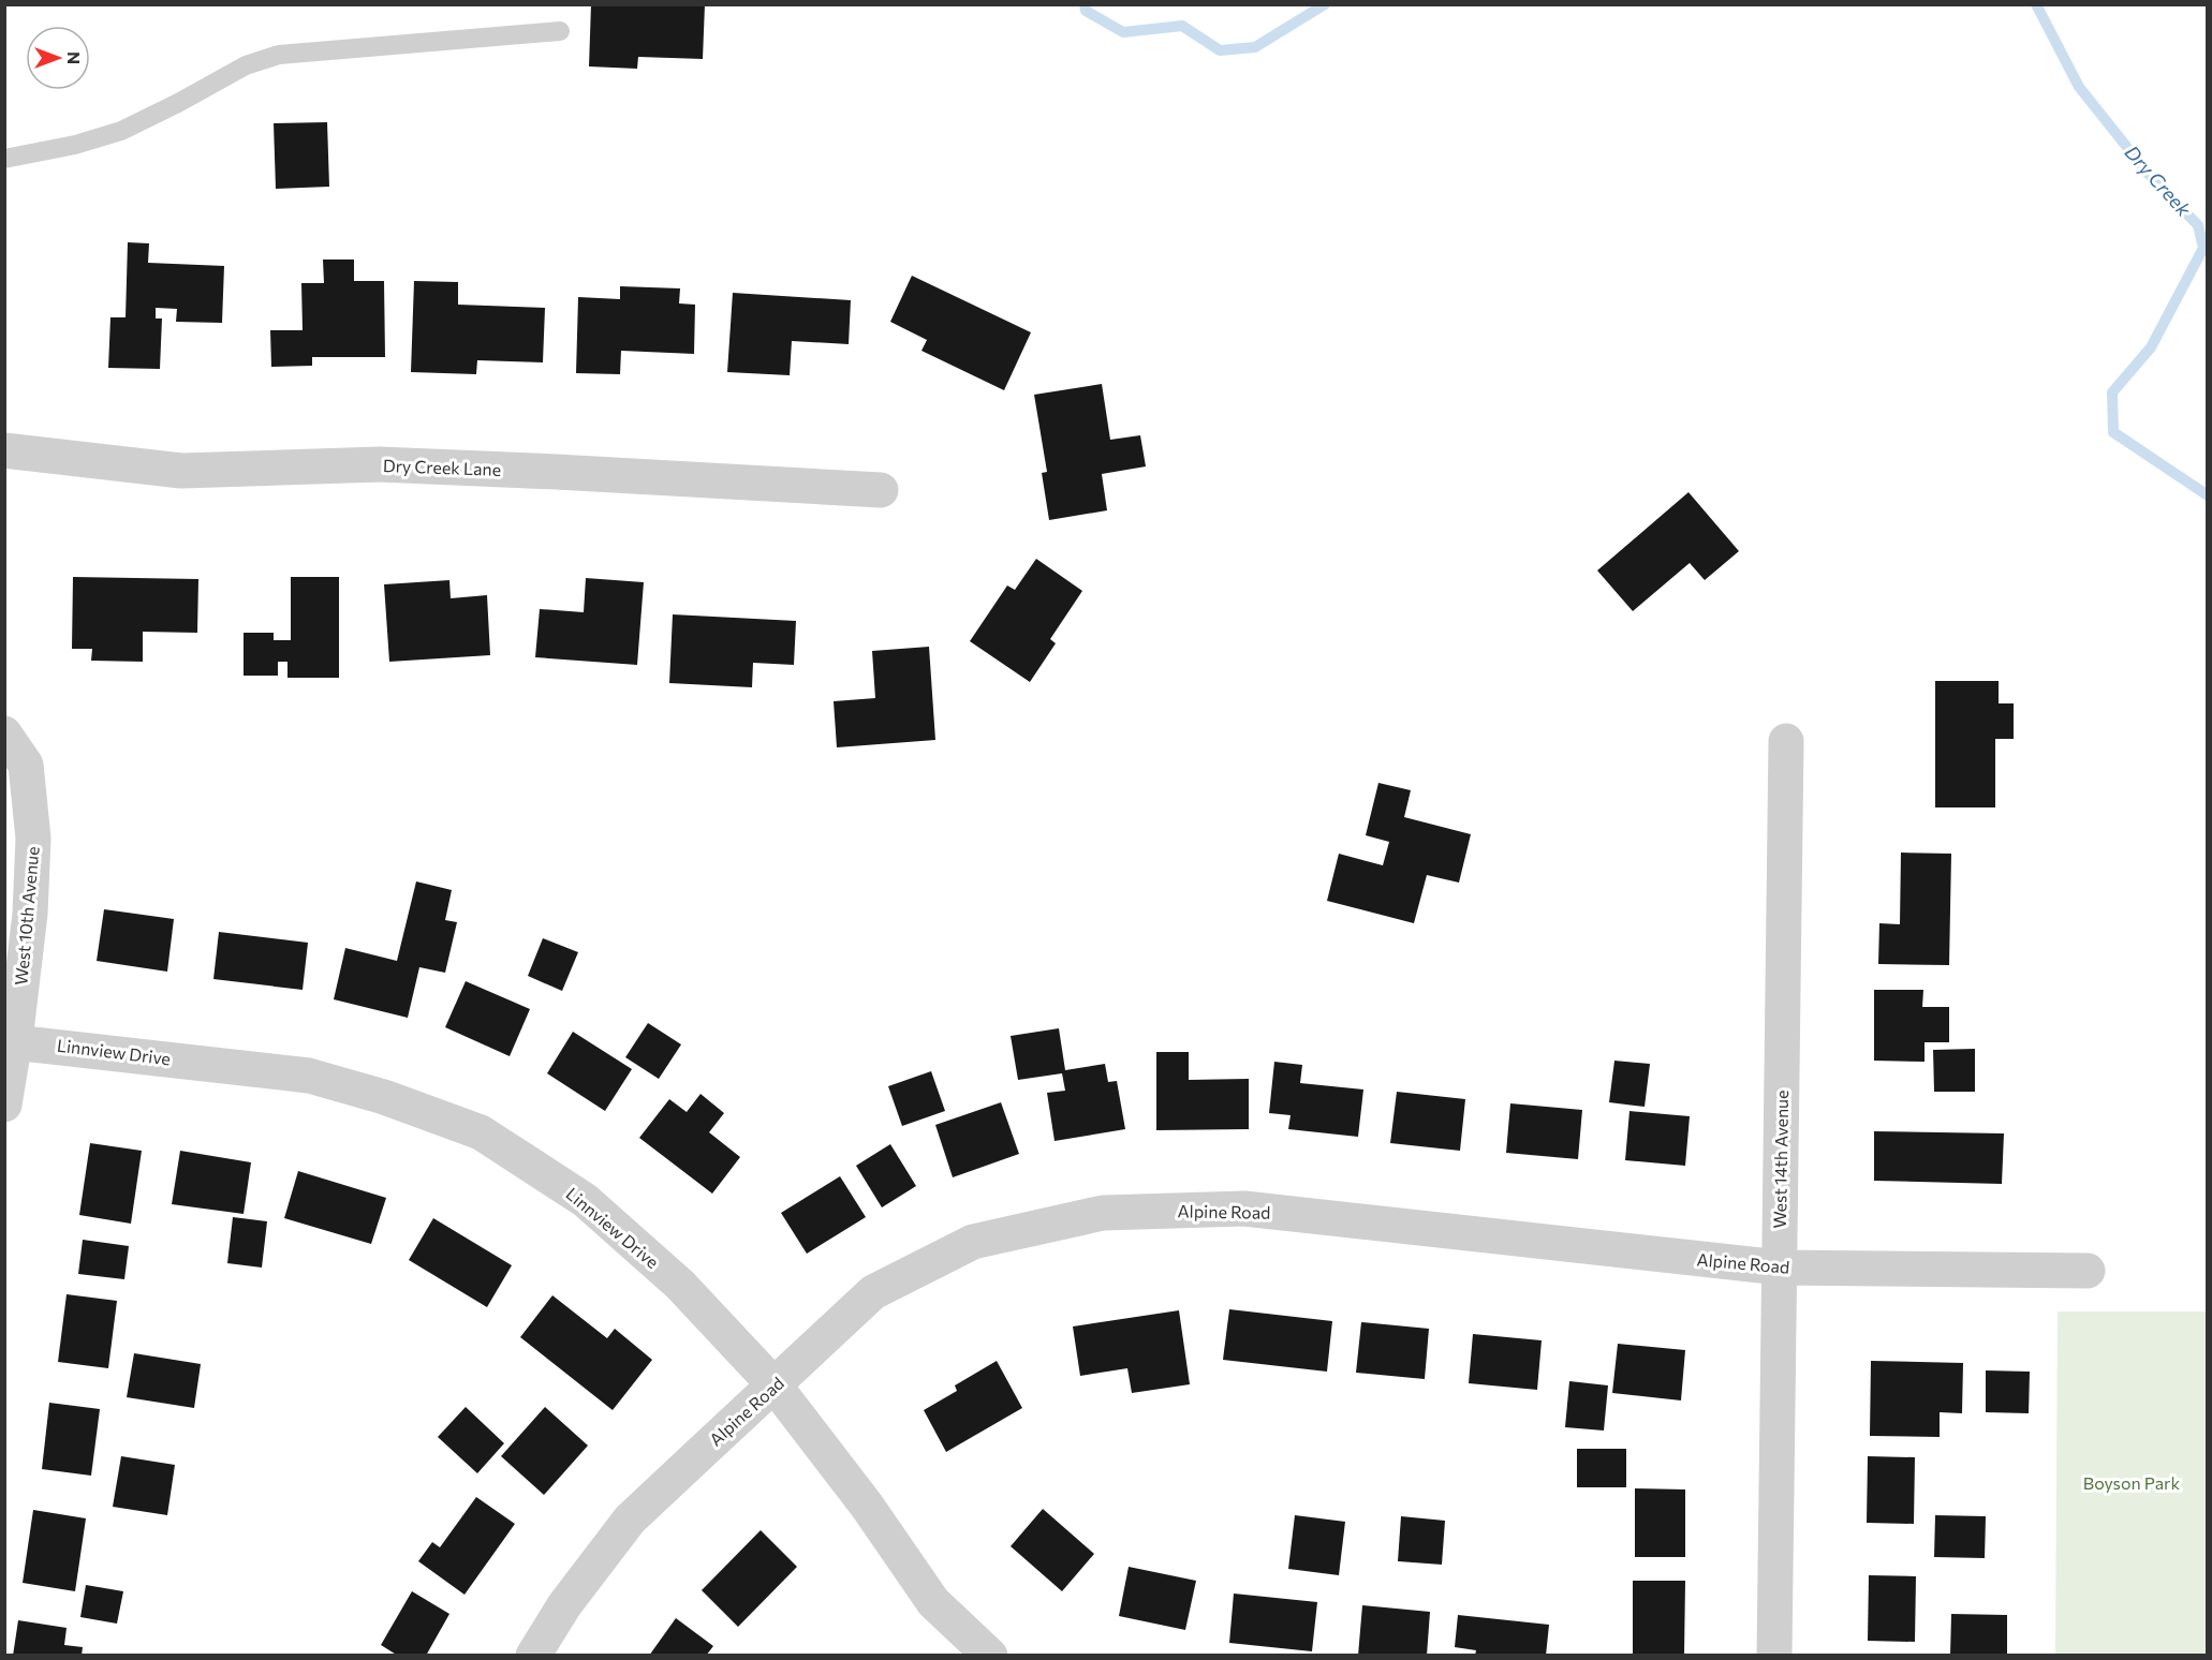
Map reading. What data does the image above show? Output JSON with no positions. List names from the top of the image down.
{
  "streets": {
    "street": [
      "Dry Creek Lane",
      "West 10th Avenue",
      "Linnview Drive",
      "West 14th Avenue",
      "Alpine Road"
    ]
  },
  "crossings": [
    ["West 10th Avenue", "Linnview Drive"],
    ["Linnview Drive", "Alpine Road"],
    ["West 14th Avenue", "Alpine Road"]
  ],
  "water": ["Dry Creek"],
  "parks": ["Boyson Park"],
  "north": "right"
}
